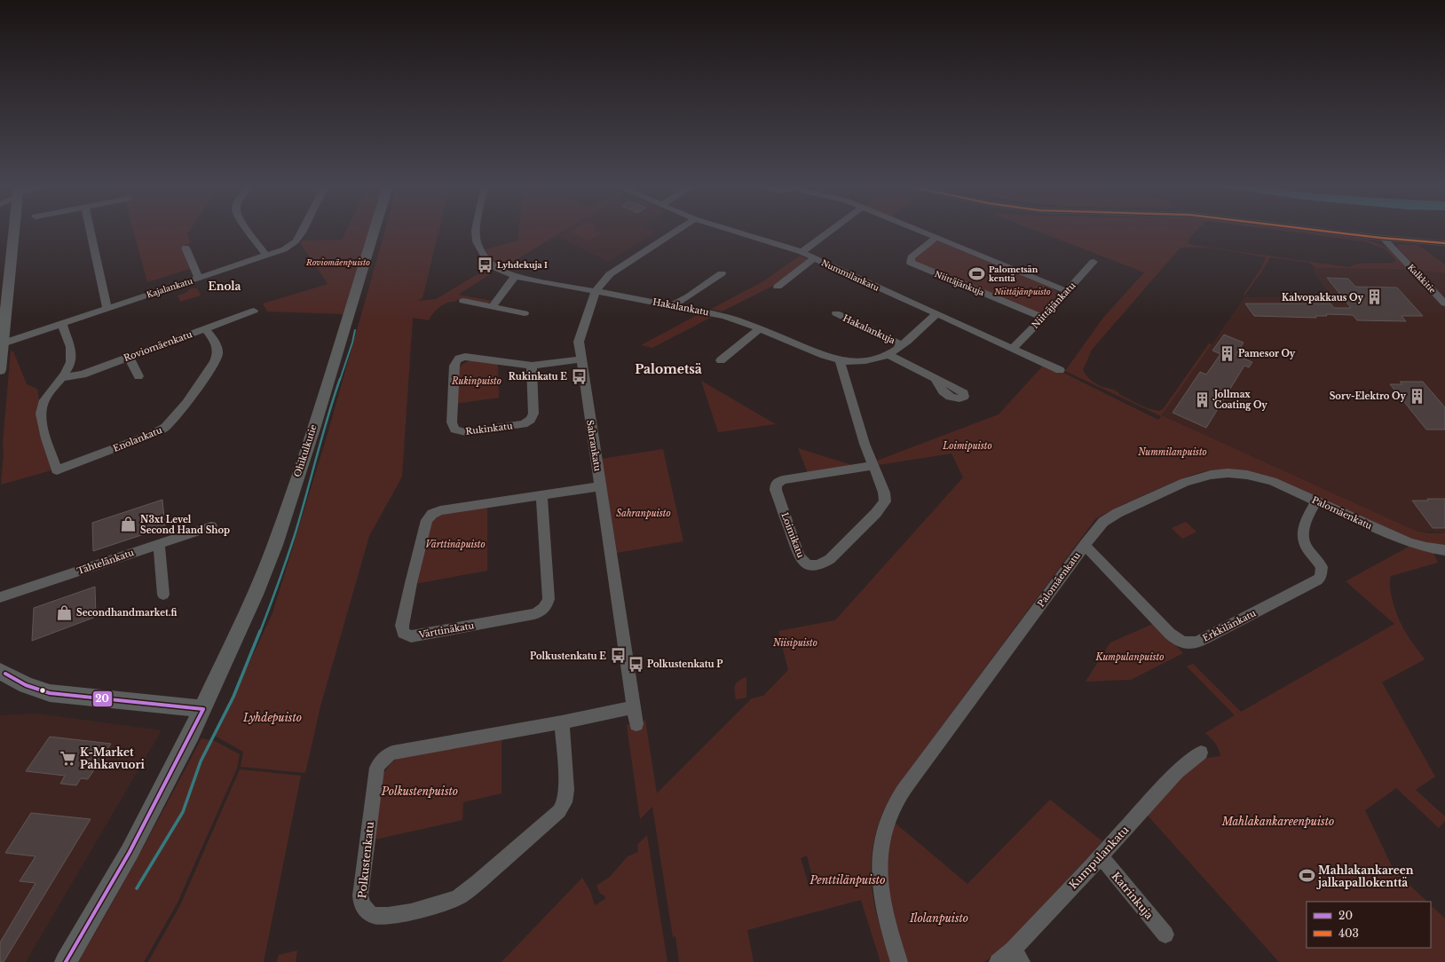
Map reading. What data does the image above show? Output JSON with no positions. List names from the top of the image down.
{
  "streets": {
    "main road": ["Ohikulkutie"],
    "street": [
      "Nummilankatu",
      "Kalkkitie",
      "Niittäjänkuja",
      "Kajalankatu",
      "Niittäjänkatu",
      "Hakalankatu",
      "Hakalankuja",
      "Roviomäenkatu",
      "Rukinkatu",
      "Enolankatu",
      "Sahrankatu",
      "Palomäenkatu",
      "Loimikatu",
      "Tähtelänkatu",
      "Erkkilänkatu",
      "Värttinäkatu",
      "Kumpulankatu",
      "Polkustenkatu",
      "Katrinkuja"
    ]
  },
  "crossings": [
    ["Nummilankatu", "Niittäjänkatu"],
    ["Nummilankatu", "Hakalankatu"],
    ["Niittäjänkuja", "Niittäjänkatu"],
    ["Hakalankatu", "Hakalankuja"],
    ["Hakalankatu", "Sahrankatu"],
    ["Hakalankatu", "Loimikatu"],
    ["Roviomäenkatu", "Enolankatu"],
    ["Rukinkatu", "Sahrankatu"],
    ["Sahrankatu", "Värttinäkatu"],
    ["Sahrankatu", "Polkustenkatu"],
    ["Palomäenkatu", "Erkkilänkatu"],
    ["Kumpulankatu", "Katrinkuja"]
  ],
  "districts": ["Enola", "Palometsä"],
  "parks": [
    "Roviomäenpuisto",
    "Niittäjänpuisto",
    "Rukinpuisto",
    "Loimipuisto",
    "Nummilanpuisto",
    "Sahranpuisto",
    "Värttinäpuisto",
    "Niisipuisto",
    "Kumpulanpuisto",
    "Lyhdepuisto",
    "Polkustenpuisto",
    "Mahlakankareenpuisto",
    "Penttilänpuisto",
    "Ilolanpuisto"
  ],
  "places": {
    "bus stop": [
      "Lyhdekuja I",
      "Rukinkatu E",
      "Polkustenkatu E",
      "Polkustenkatu P"
    ],
    "sports": ["Palometsän kenttä", "Mahlakankareen jalkapallokenttä"],
    "building": [
      "Kalvopakkaus Oy",
      "Pamesor Oy",
      "Sorv-Elektro Oy",
      "Jollmax Coating Oy"
    ],
    "shop": ["N3xt Level Second Hand Shop", "Secondhandmarket.fi"],
    "supermarket": ["K-Market Pahkavuori"]
  },
  "lines": ["transit line 403", "transit line 20"],
  "legend": ["20", "403"]
}
